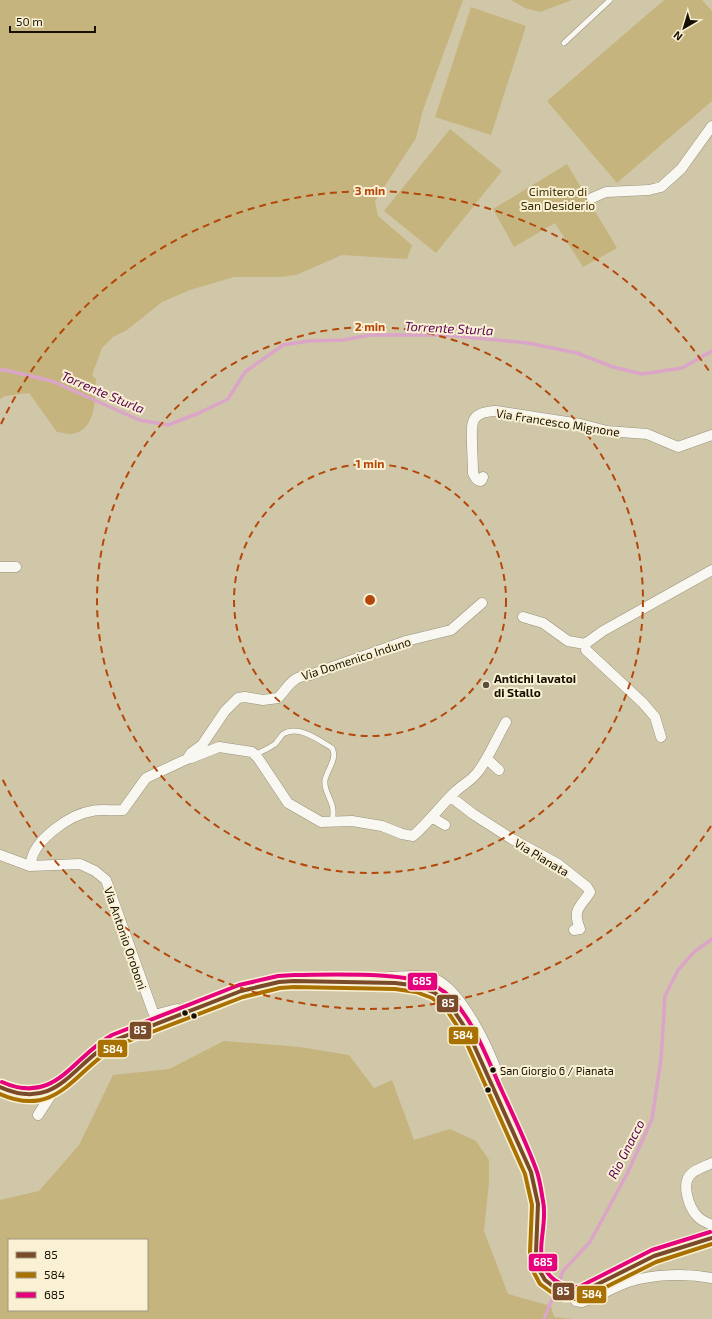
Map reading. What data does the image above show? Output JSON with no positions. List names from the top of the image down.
{
  "streets": {
    "street": [
      "Via Francesco Mignone",
      "Via Domenico Induno",
      "Via Pianata",
      "Via Antonio Oroboni"
    ]
  },
  "crossings": [
    ["Via Domenico Induno", "Via Antonio Oroboni"]
  ],
  "water": ["Torrente Sturla", "Rio Gnacco"],
  "parks": ["Cimitero di San Desiderio"],
  "places": ["Antichi lavatoi di Stallo", "San Giorgio 6 / Pianata"],
  "lines": ["transit line 685", "transit line 85", "transit line 584"],
  "legend": ["85", "584", "685"],
  "scale_bar": "50 m",
  "north": "bottom left",
  "rings": ["3 min", "2 min", "1 min"]
}
